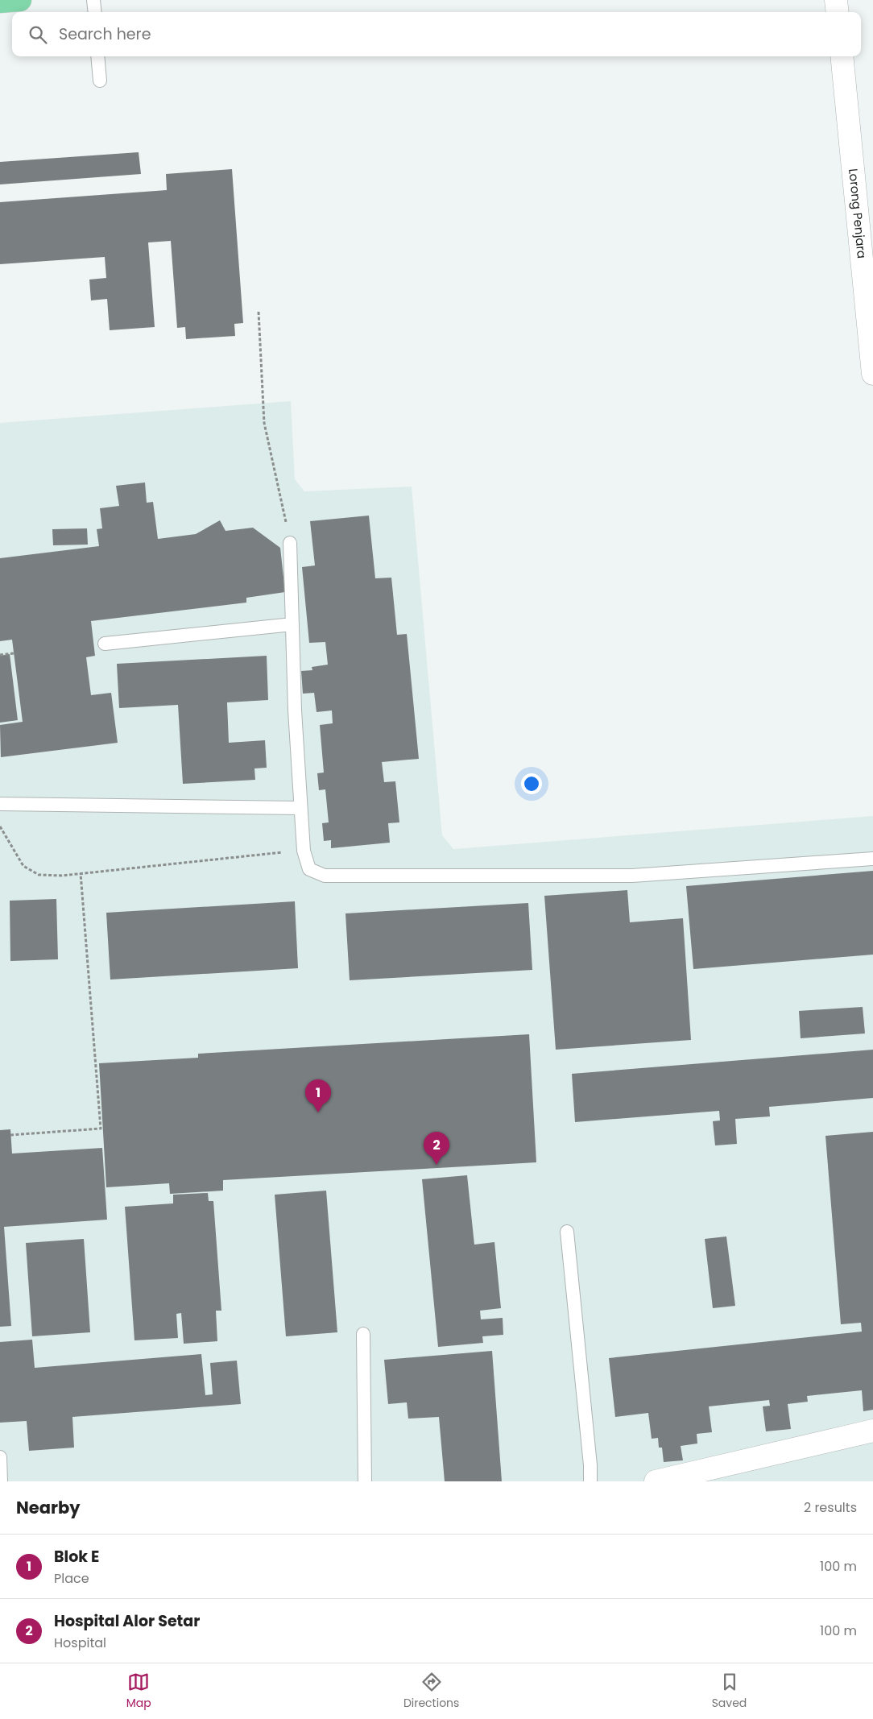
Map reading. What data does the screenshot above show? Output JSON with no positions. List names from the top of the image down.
{
  "streets": {
    "street": ["Lorong Penjara"]
  },
  "page": {
    "search": "Search here",
    "pins": ["1", "2"],
    "heading": ["Nearby", "2 results"],
    "list": [
      {
        "mark": "1",
        "name": "Blok E",
        "note": "Place",
        "value": "100 m"
      },
      {
        "mark": "2",
        "name": "Hospital Alor Setar",
        "note": "Hospital",
        "value": "100 m"
      }
    ],
    "nav": ["Map", "Directions", "Saved"]
  }
}
